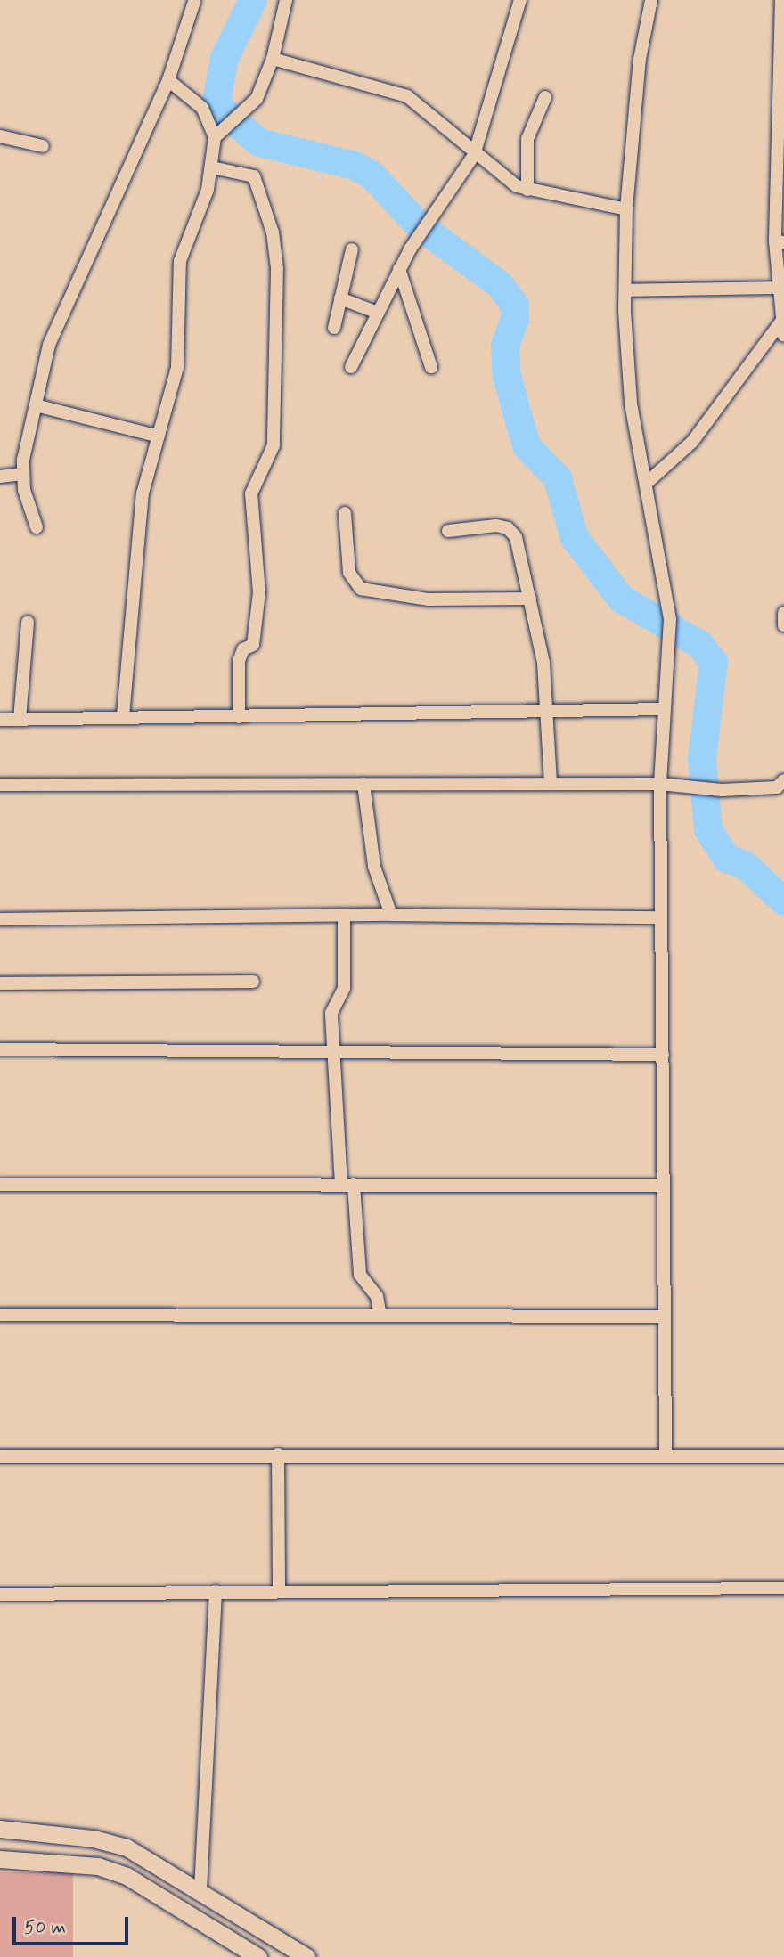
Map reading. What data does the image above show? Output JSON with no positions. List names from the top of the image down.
{
  "scale_bar": "50 m"
}
